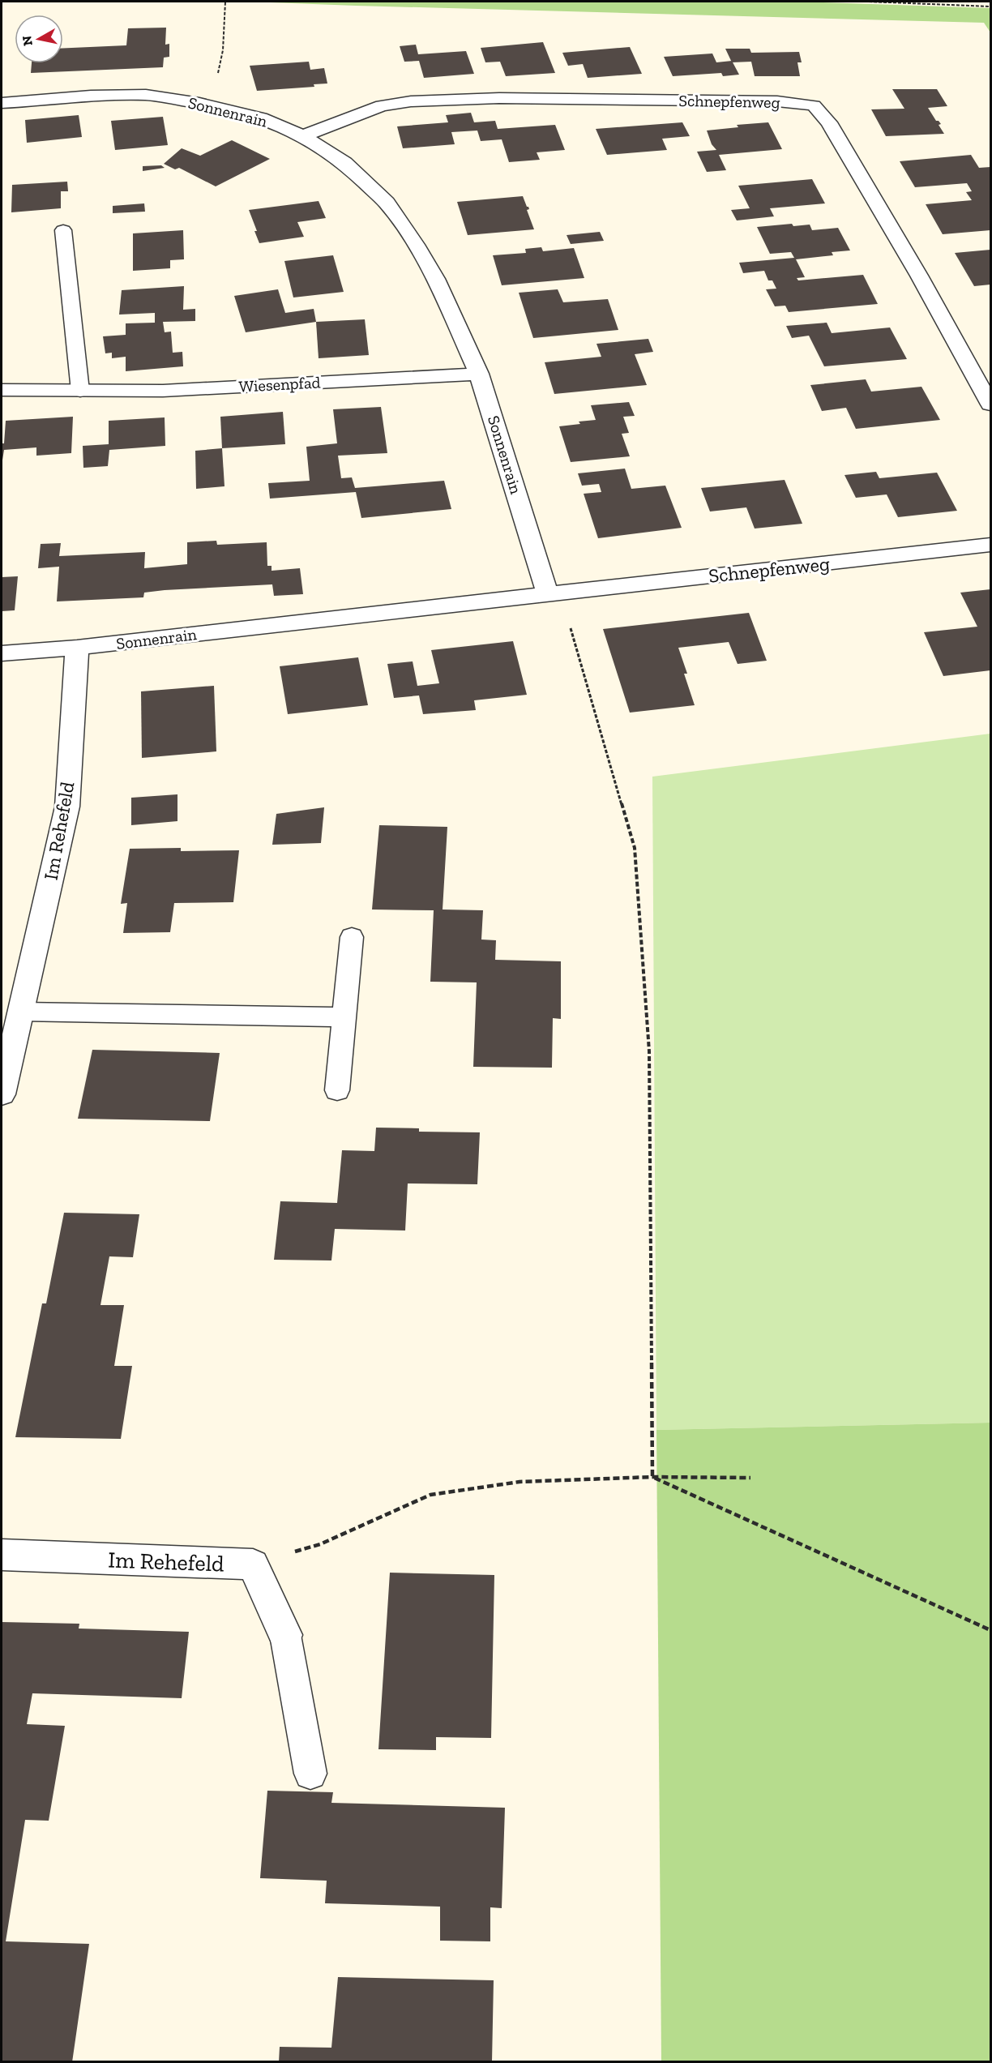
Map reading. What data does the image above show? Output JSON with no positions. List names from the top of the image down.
{
  "streets": {
    "street": [
      "Schnepfenweg",
      "Sonnenrain",
      "Wiesenpfad",
      "Im Rehefeld"
    ]
  },
  "crossings": [
    ["Schnepfenweg", "Sonnenrain"],
    ["Sonnenrain", "Wiesenpfad"],
    ["Sonnenrain", "Im Rehefeld"]
  ],
  "north": "left"
}
